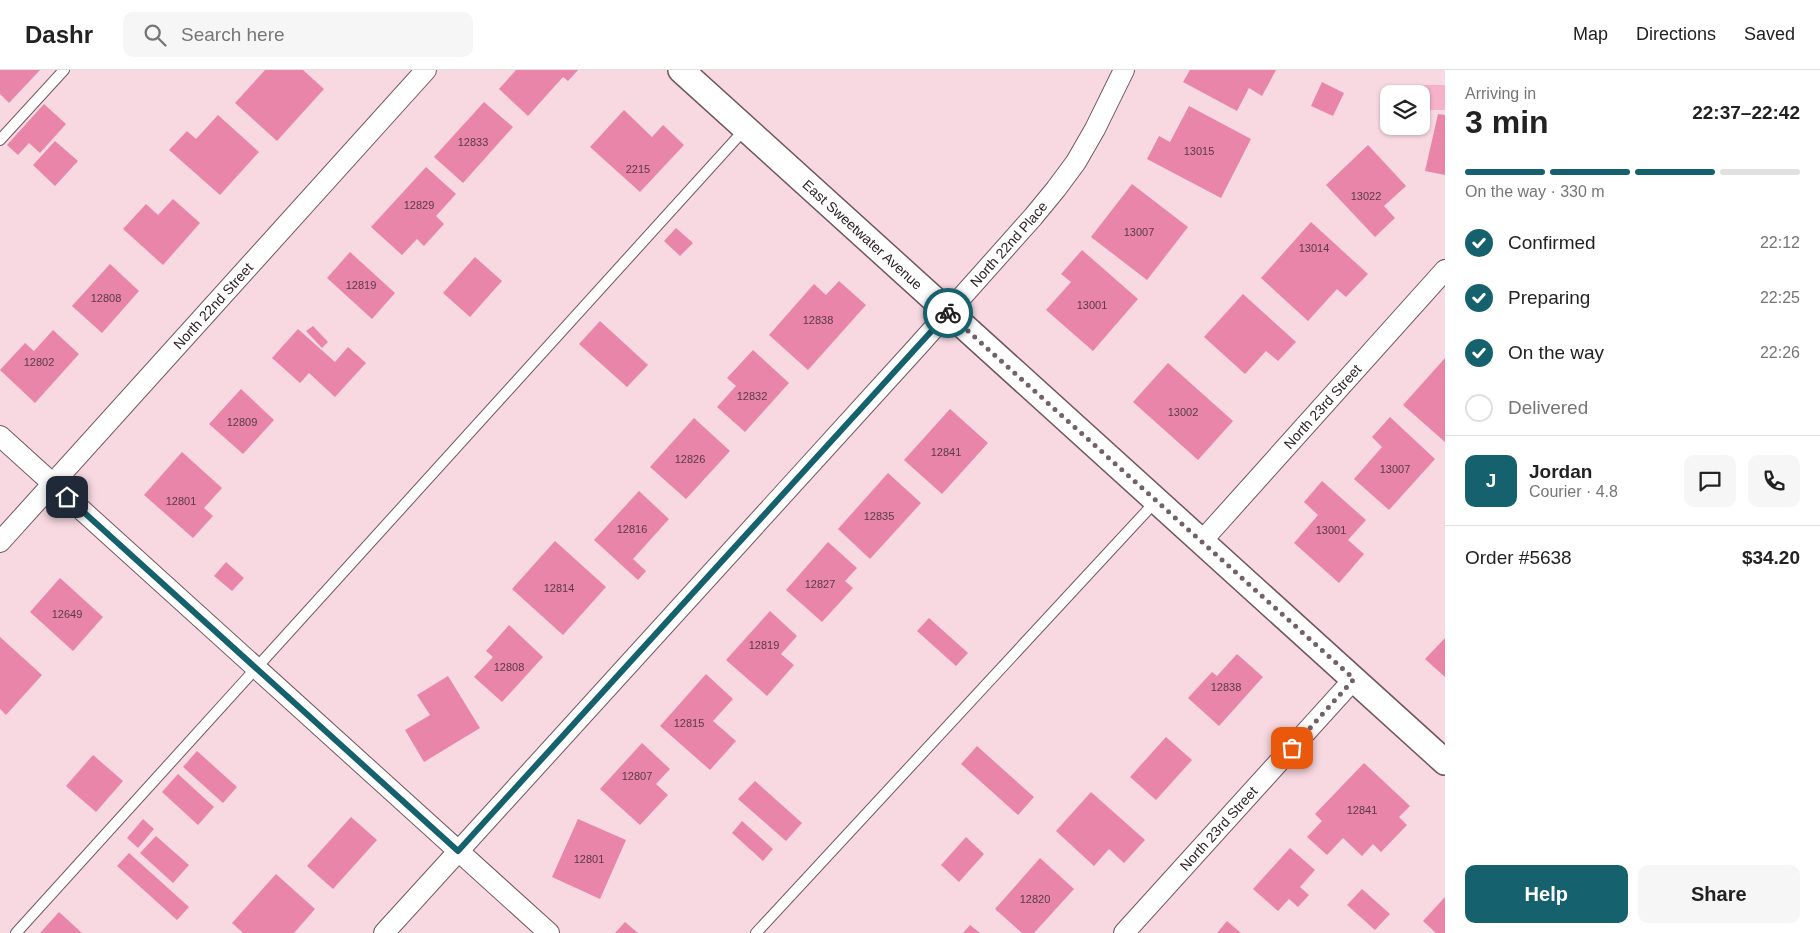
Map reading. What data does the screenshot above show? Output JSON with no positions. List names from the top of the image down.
{
  "streets": {
    "street": [
      "East Sweetwater Avenue",
      "North 22nd Place",
      "North 22nd Street",
      "North 23rd Street"
    ]
  },
  "crossings": [
    ["East Sweetwater Avenue", "North 22nd Place"],
    ["East Sweetwater Avenue", "North 23rd Street"]
  ],
  "house_numbers": [
    "12833",
    "13015",
    "2215",
    "13022",
    "12829",
    "13007",
    "13014",
    "12819",
    "12808",
    "13001",
    "12838",
    "12802",
    "12832",
    "13002",
    "12809",
    "12841",
    "12826",
    "13007",
    "12801",
    "12835",
    "12816",
    "13001",
    "12827",
    "12814",
    "12649",
    "12819",
    "12808",
    "12838",
    "12815",
    "12807",
    "12841",
    "12801",
    "12820"
  ],
  "page": {
    "header": "Dashr",
    "search": "Search here",
    "nav": ["Map", "Directions", "Saved"],
    "heading": ["3 min", "Arriving in", "22:37–22:42"],
    "panel": [
      "Jordan",
      "Courier · 4.8",
      "Order #5638",
      "$34.20"
    ],
    "bar": "On the way · 330 m",
    "list": [
      ["Confirmed", "22:12"],
      ["Preparing", "22:25"],
      ["On the way", "22:26"],
      "Delivered"
    ],
    "round": "J",
    "buttons": ["Help", "Share"]
  }
}
